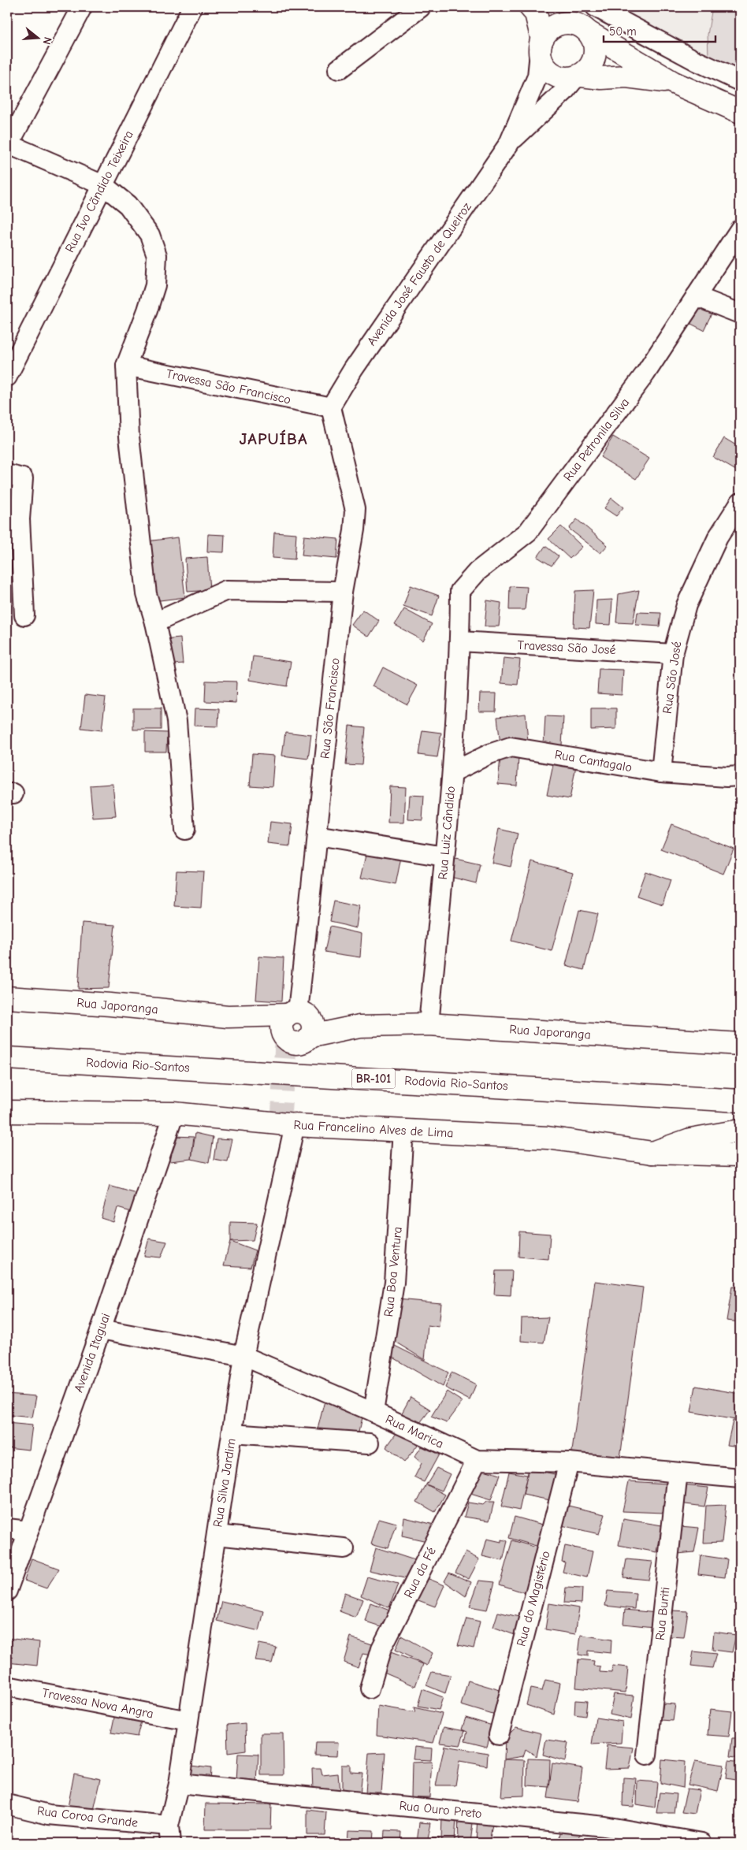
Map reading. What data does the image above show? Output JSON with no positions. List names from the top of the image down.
{
  "streets": {
    "main road": [
      "Rua Japoranga",
      "Rodovia Rio-Santos",
      "BR-101",
      "Rua Francelino Alves de Lima"
    ],
    "street": [
      "Rua Ivo Cãndido Teixeira",
      "Avenida José Fausto de Queiroz",
      "Travessa São Francisco",
      "Rua Petronila Silva",
      "Travessa São José",
      "Rua São José",
      "Rua São Francisco",
      "Rua Cantagalo",
      "Rua Luiz Cândido",
      "Rua Boa Ventura",
      "Avenida Itaguai",
      "Rua Marica",
      "Rua Silva Jardim",
      "Rua da Fé",
      "Rua do Magistério",
      "Rua Buriti",
      "Travessa Nova Angra",
      "Rua Ouro Preto",
      "Rua Coroa Grande"
    ]
  },
  "crossings": [
    ["Avenida José Fausto de Queiroz", "Travessa São Francisco"],
    ["Avenida José Fausto de Queiroz", "Rua São Francisco"],
    ["Travessa São Francisco", "Rua São Francisco"],
    ["Rua Petronila Silva", "Travessa São José"],
    ["Rua Petronila Silva", "Rua Luiz Cândido"],
    ["Travessa São José", "Rua São José"],
    ["Travessa São José", "Rua Luiz Cândido"],
    ["Rua São José", "Rua Cantagalo"],
    ["Rua São Francisco", "Rua Japoranga"],
    ["Rua Cantagalo", "Rua Luiz Cândido"],
    ["Rua Luiz Cândido", "Rua Japoranga"],
    ["Rua Francelino Alves de Lima", "Rua Boa Ventura"],
    ["Rua Francelino Alves de Lima", "Avenida Itaguai"],
    ["Rua Francelino Alves de Lima", "Rua Silva Jardim"],
    ["Rua Boa Ventura", "Rua Marica"],
    ["Avenida Itaguai", "Rua Marica"],
    ["Rua Marica", "Rua Silva Jardim"],
    ["Rua Marica", "Rua da Fé"],
    ["Rua Marica", "Rua do Magistério"],
    ["Rua Marica", "Rua Buriti"],
    ["Rua Silva Jardim", "Travessa Nova Angra"],
    ["Rua Silva Jardim", "Rua Ouro Preto"],
    ["Rua Silva Jardim", "Rua Coroa Grande"]
  ],
  "districts": ["JAPUÍBA"],
  "scale_bar": "50 m",
  "north": "right"
}
